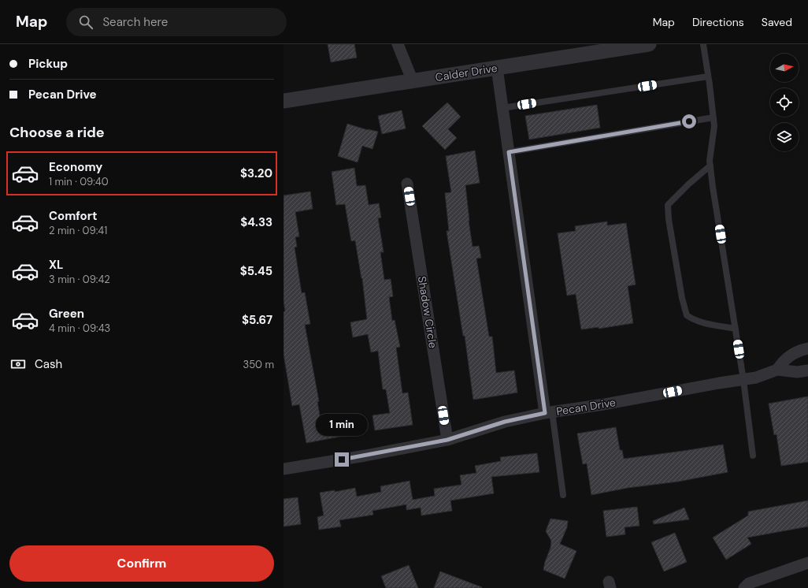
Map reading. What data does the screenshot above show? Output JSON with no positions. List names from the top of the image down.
{
  "streets": {
    "street": ["Calder Drive", "Shadow Circle", "Pecan Drive"]
  },
  "crossings": [
    ["Shadow Circle", "Pecan Drive"]
  ],
  "north": "right",
  "page": {
    "header": "Map",
    "search": "Search here",
    "nav": ["Map", "Directions", "Saved"],
    "banner": ["Pickup", "Pecan Drive"],
    "heading": "Choose a ride",
    "list": [
      {
        "name": "Economy",
        "note": "1 min · 09:40",
        "value": "$3.20"
      },
      {
        "name": "Comfort",
        "note": "2 min · 09:41",
        "value": "$4.33"
      },
      {
        "name": "XL",
        "note": "3 min · 09:42",
        "value": "$5.45"
      },
      {
        "name": "Green",
        "note": "4 min · 09:43",
        "value": "$5.67"
      }
    ],
    "pay": ["Cash", "350 m"],
    "bubble": "1 min",
    "buttons": "Confirm"
  }
}
